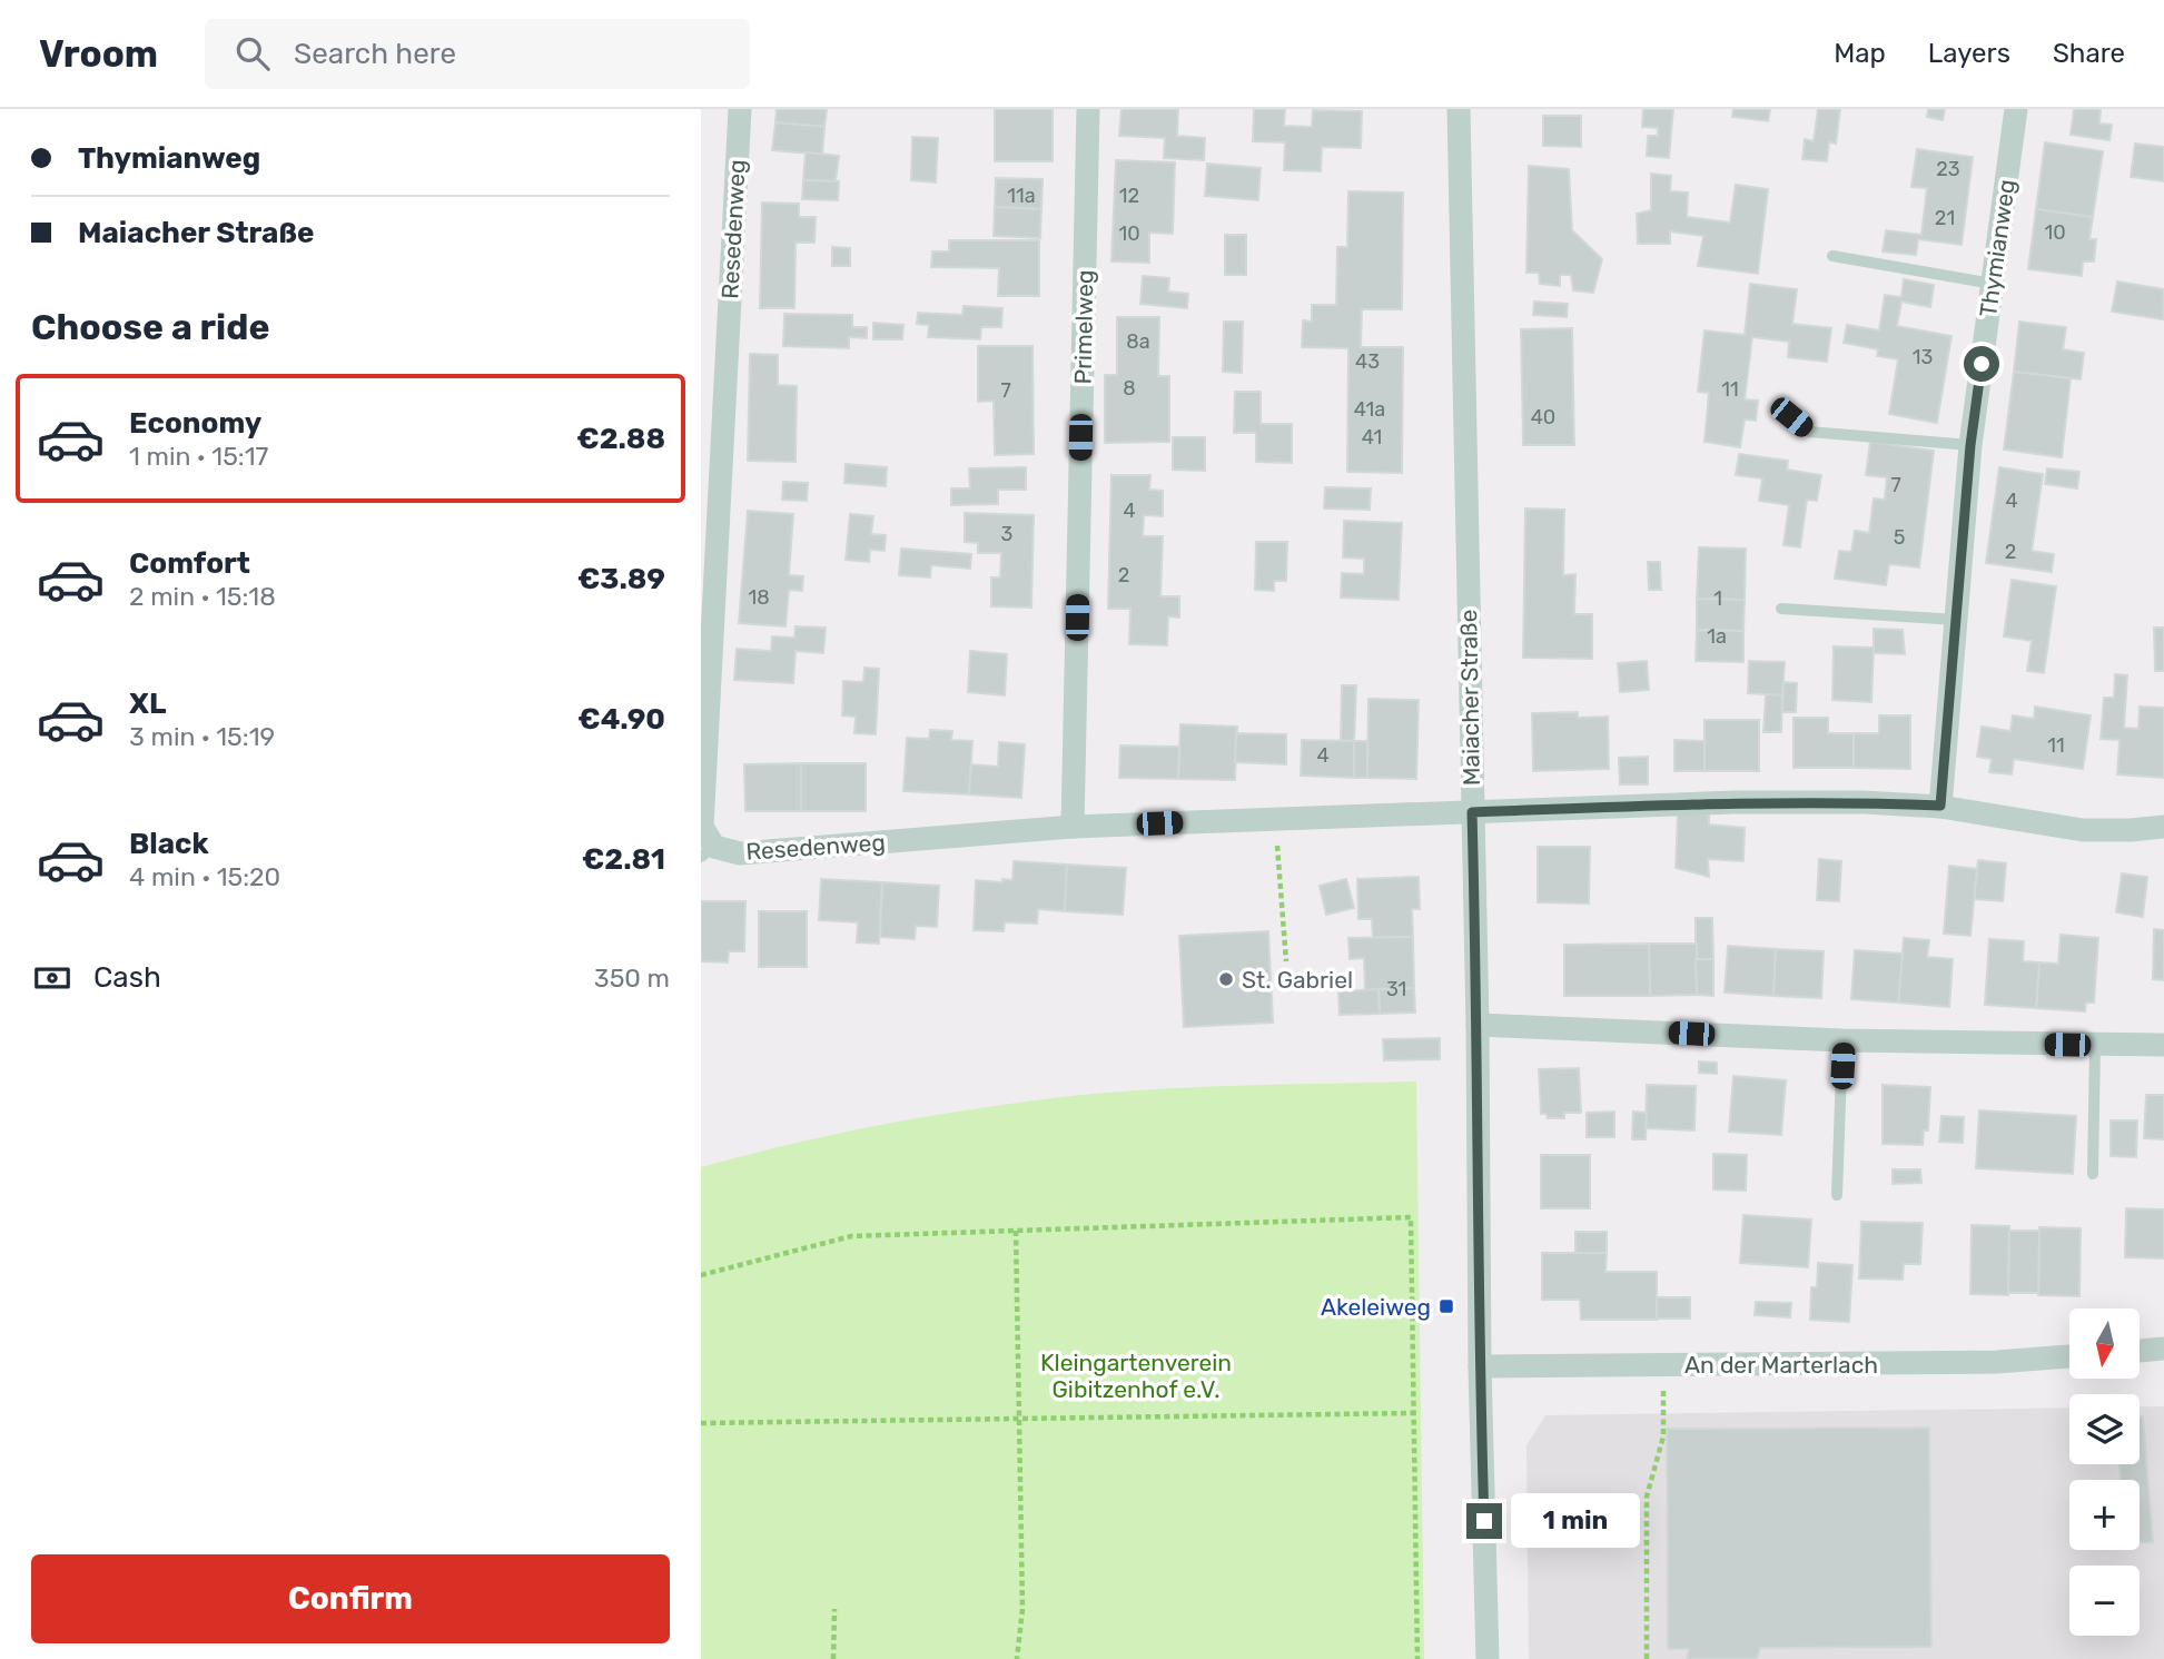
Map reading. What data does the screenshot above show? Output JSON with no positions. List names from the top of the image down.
{
  "streets": {
    "street": [
      "Resedenweg",
      "Thymianweg",
      "Primelweg",
      "Maiacher Straße",
      "An der Marterlach"
    ]
  },
  "crossings": [
    ["Resedenweg", "Thymianweg"],
    ["Resedenweg", "Primelweg"],
    ["Resedenweg", "Maiacher Straße"],
    ["Maiacher Straße", "An der Marterlach"]
  ],
  "parks": ["Kleingartenverein Gibitzenhof e.V."],
  "places": {
    "other": ["St. Gabriel"],
    "transit": ["Akeleiweg"]
  },
  "house_numbers": [
    "23",
    "11a",
    "12",
    "21",
    "10",
    "10",
    "8a",
    "13",
    "43",
    "8",
    "11",
    "7",
    "41a",
    "40",
    "41",
    "7",
    "4",
    "4",
    "3",
    "5",
    "2",
    "2",
    "18",
    "1",
    "1a",
    "11",
    "4",
    "31"
  ],
  "north": "bottom",
  "page": {
    "header": "Vroom",
    "search": "Search here",
    "nav": ["Map", "Layers", "Share"],
    "banner": ["Thymianweg", "Maiacher Straße"],
    "heading": "Choose a ride",
    "list": [
      {
        "name": "Economy",
        "note": "1 min · 15:17",
        "value": "€2.88"
      },
      {
        "name": "Comfort",
        "note": "2 min · 15:18",
        "value": "€3.89"
      },
      {
        "name": "XL",
        "note": "3 min · 15:19",
        "value": "€4.90"
      },
      {
        "name": "Black",
        "note": "4 min · 15:20",
        "value": "€2.81"
      }
    ],
    "pay": ["Cash", "350 m"],
    "map_buttons": ["+", "−"],
    "bubble": "1 min",
    "buttons": "Confirm"
  }
}
